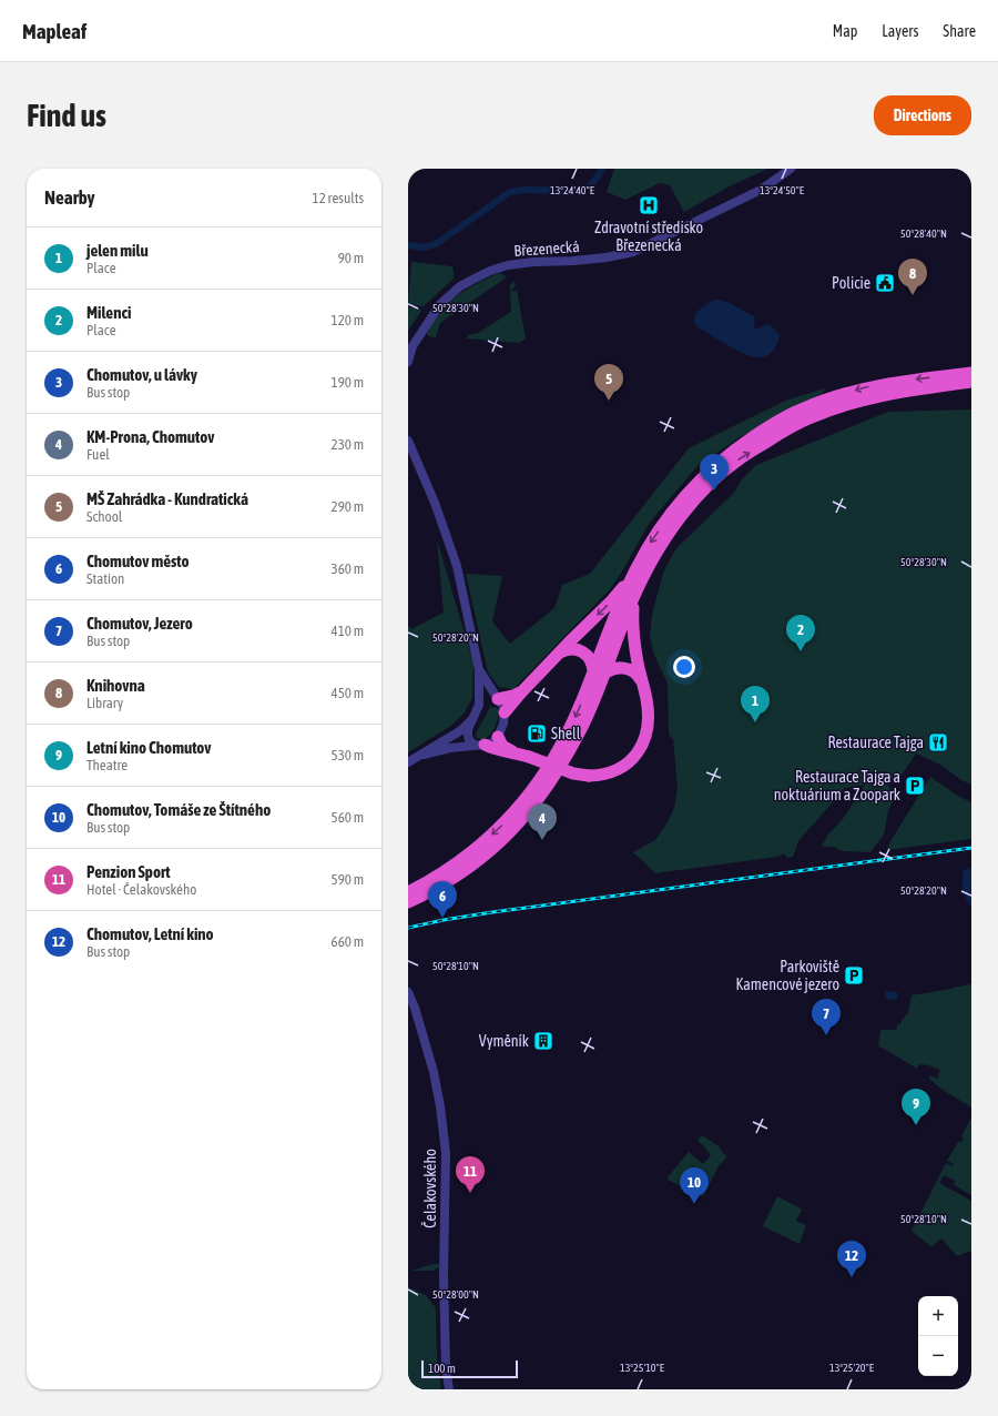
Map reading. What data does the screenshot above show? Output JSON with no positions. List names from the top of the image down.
{
  "streets": {
    "street": ["Březenecká", "Čelakovského"]
  },
  "places": {
    "hospital": ["Zdravotní středisko Březenecká"],
    "public building": ["Policie"],
    "fuel station": ["Shell"],
    "restaurant": ["Restaurace Tajga"],
    "parking": ["Restaurace Tajga a noktuárium a Zoopark", "Parkoviště Kamencové jezero"],
    "building": ["Vyměník"]
  },
  "scale_bar": "100 m",
  "page": {
    "header": "Mapleaf",
    "nav": ["Map", "Layers", "Share"],
    "buttons": "Directions",
    "title": "Find us",
    "heading": ["Nearby", "12 results"],
    "list": [
      {
        "mark": "1",
        "name": "jelen milu",
        "note": "Place",
        "value": "90 m"
      },
      {
        "mark": "2",
        "name": "Milenci",
        "note": "Place",
        "value": "120 m"
      },
      {
        "mark": "3",
        "name": "Chomutov, u lávky",
        "note": "Bus stop",
        "value": "190 m"
      },
      {
        "mark": "4",
        "name": "KM-Prona, Chomutov",
        "note": "Fuel",
        "value": "230 m"
      },
      {
        "mark": "5",
        "name": "MŠ Zahrádka - Kundratická",
        "note": "School",
        "value": "290 m"
      },
      {
        "mark": "6",
        "name": "Chomutov město",
        "note": "Station",
        "value": "360 m"
      },
      {
        "mark": "7",
        "name": "Chomutov, Jezero",
        "note": "Bus stop",
        "value": "410 m"
      },
      {
        "mark": "8",
        "name": "Knihovna",
        "note": "Library",
        "value": "450 m"
      },
      {
        "mark": "9",
        "name": "Letní kino Chomutov",
        "note": "Theatre",
        "value": "530 m"
      },
      {
        "mark": "10",
        "name": "Chomutov, Tomáše ze Štítného",
        "note": "Bus stop",
        "value": "560 m"
      },
      {
        "mark": "11",
        "name": "Penzion Sport",
        "note": "Hotel · Čelakovského",
        "value": "590 m"
      },
      {
        "mark": "12",
        "name": "Chomutov, Letní kino",
        "note": "Bus stop",
        "value": "660 m"
      }
    ],
    "pins": [
      "8",
      "5",
      "3",
      "2",
      "1",
      "4",
      "6",
      "7",
      "9",
      "11",
      "10",
      "12"
    ],
    "map_buttons": ["+", "−"],
    "scale": "100 m"
  },
  "coordinates": [
    "13°24'40\"E",
    "13°24'50\"E",
    "50°28'40\"N",
    "50°28'30\"N",
    "50°28'20\"N",
    "50°28'10\"N",
    "50°28'00\"N",
    "13°25'10\"E",
    "13°25'20\"E"
  ]
}
